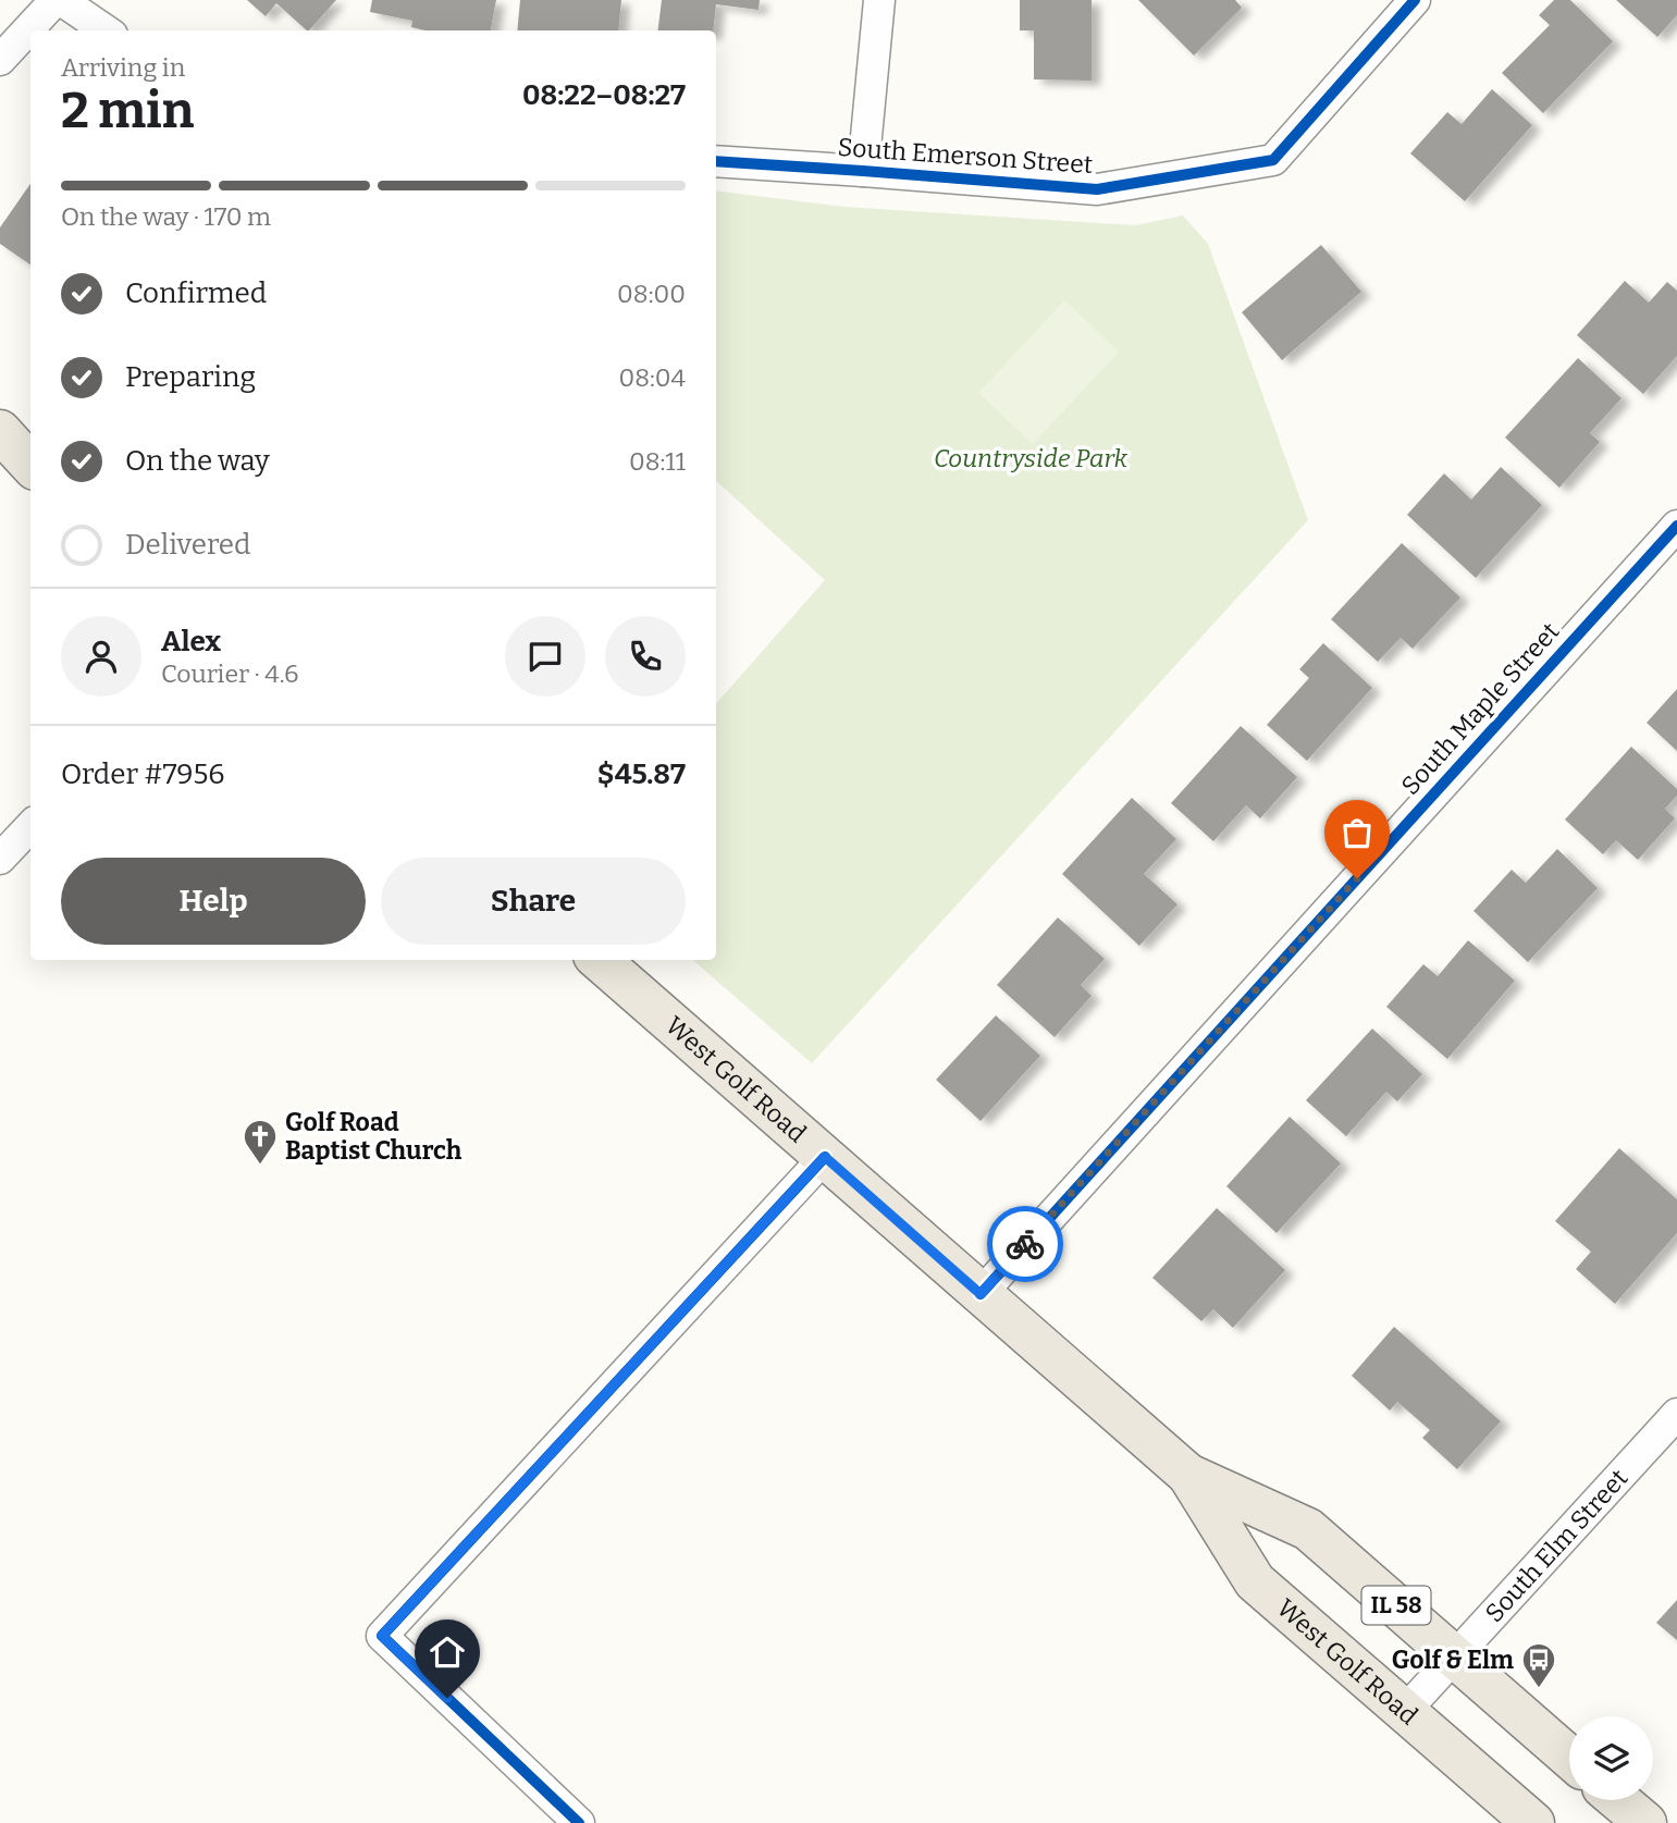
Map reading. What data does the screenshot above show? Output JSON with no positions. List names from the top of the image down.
{
  "streets": {
    "main road": ["West Golf Road", "IL 58"],
    "street": ["South Emerson Street", "South Maple Street", "South Elm Street"]
  },
  "crossings": [
    ["South Maple Street", "West Golf Road"],
    ["West Golf Road", "South Elm Street"]
  ],
  "parks": ["Countryside Park"],
  "places": {
    "church": ["Golf Road Baptist Church"],
    "bus stop": ["Golf & Elm"]
  },
  "page": {
    "heading": ["2 min", "Arriving in", "08:22–08:27"],
    "panel": [
      "Alex",
      "Courier · 4.6",
      "Order #7956",
      "$45.87"
    ],
    "bar": "On the way · 170 m",
    "list": [
      ["Confirmed", "08:00"],
      ["Preparing", "08:04"],
      ["On the way", "08:11"],
      "Delivered"
    ],
    "buttons": ["Help", "Share"]
  }
}
